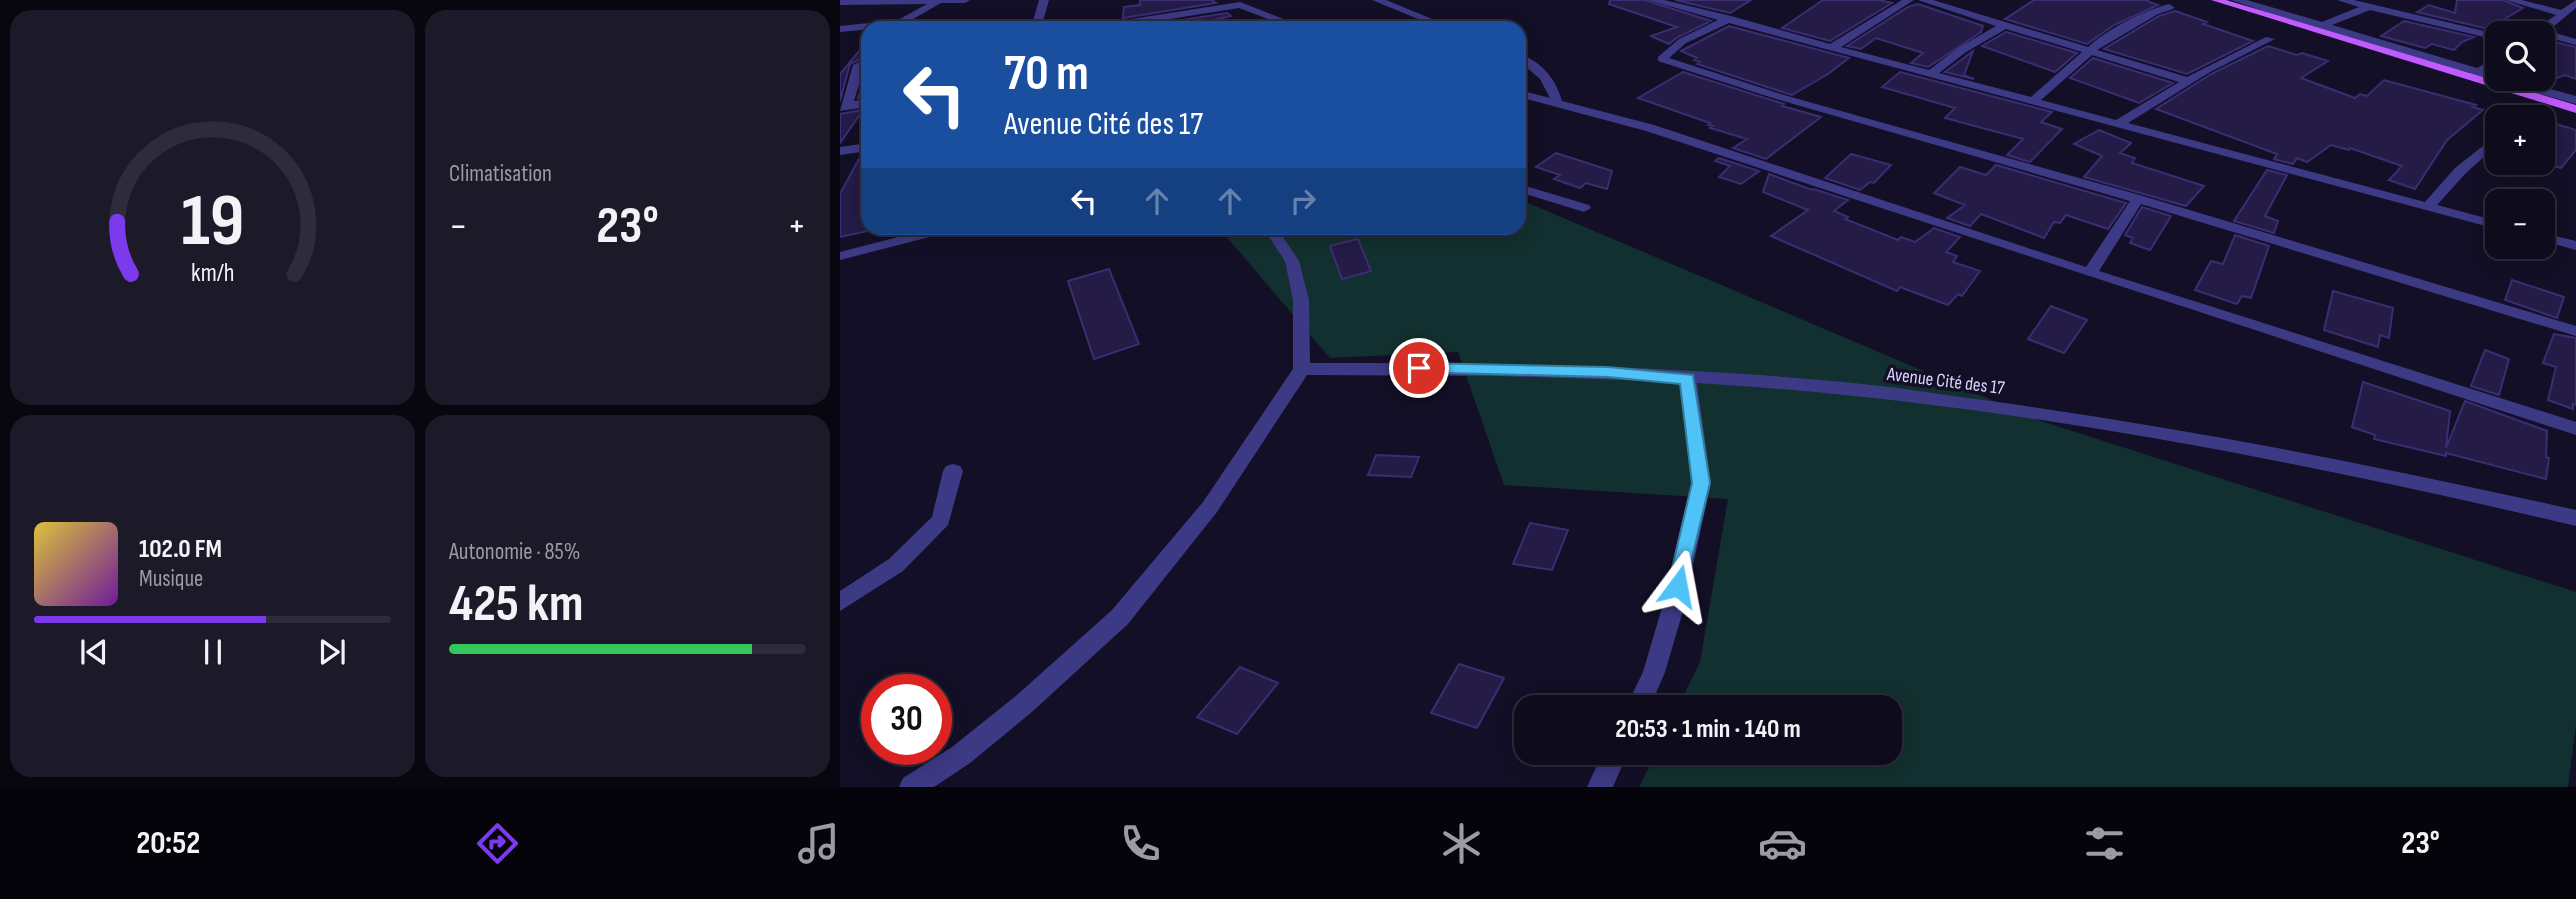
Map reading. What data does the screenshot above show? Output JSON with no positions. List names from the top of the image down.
{
  "streets": {
    "street": ["Avenue Cité des 17"]
  },
  "page": {
    "tile": [
      "Climatisation",
      ["Autonomie · 85%", "425 km"]
    ],
    "map_buttons": ["+", "−"],
    "turn": ["70 m", "Avenue Cité des 17"],
    "heat": ["−", "23°", "+"],
    "song": ["102.0 FM", "Musique"],
    "limit": "30",
    "trip": "20:53 · 1 min · 140 m",
    "tabs": ["20:52", "23°"],
    "gauge": ["19", "km/h"]
  }
}
